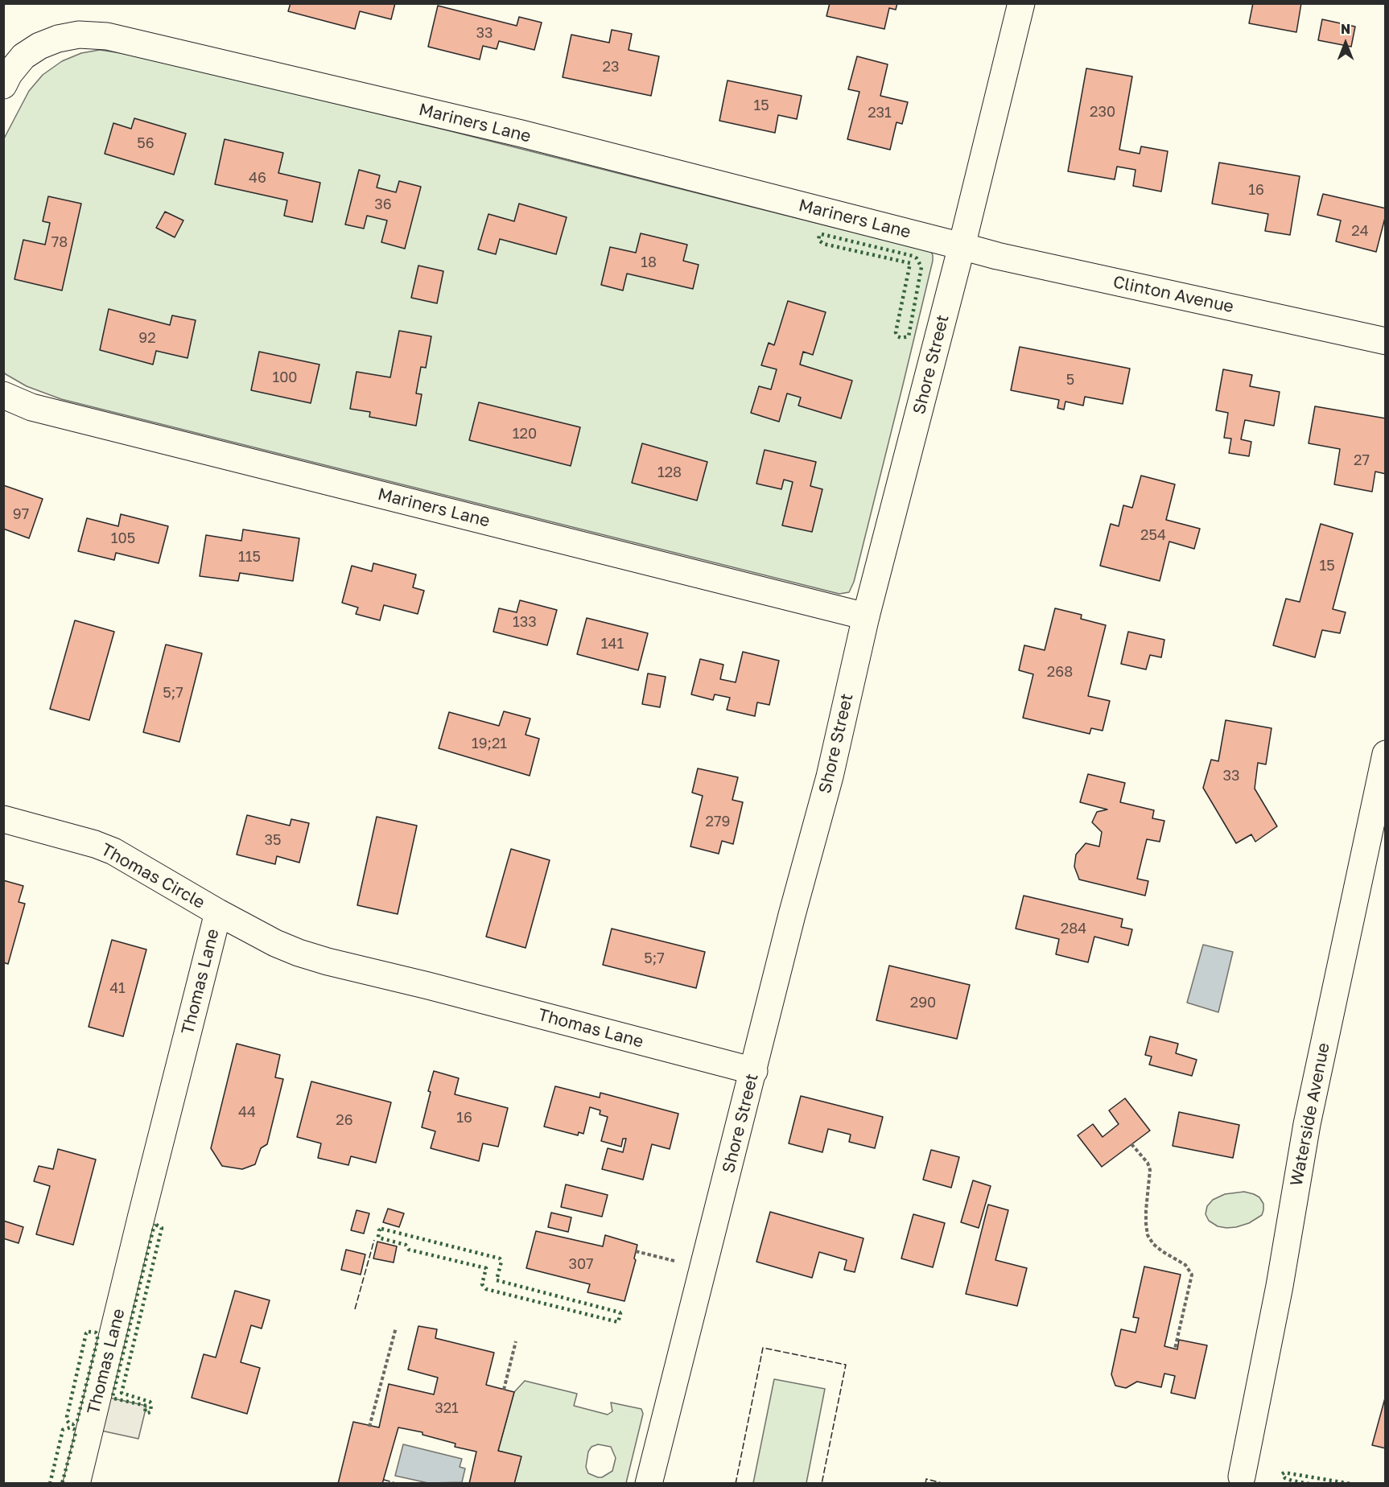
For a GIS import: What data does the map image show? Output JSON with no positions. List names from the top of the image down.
{
  "streets": {
    "street": [
      "Mariners Lane",
      "Clinton Avenue",
      "Shore Street",
      "Thomas Circle",
      "Thomas Lane",
      "Waterside Avenue"
    ]
  },
  "crossings": [
    ["Mariners Lane", "Clinton Avenue"],
    ["Mariners Lane", "Shore Street"],
    ["Clinton Avenue", "Shore Street"],
    ["Shore Street", "Thomas Lane"],
    ["Thomas Circle", "Thomas Lane"]
  ],
  "house_numbers": [
    "33",
    "23",
    "15",
    "230",
    "231",
    "56",
    "46",
    "16",
    "36",
    "24",
    "78",
    "18",
    "92",
    "100",
    "5",
    "120",
    "27",
    "128",
    "97",
    "254",
    "105",
    "115",
    "15",
    "133",
    "141",
    "268",
    "5;7",
    "19;21",
    "33",
    "279",
    "35",
    "284",
    "5;7",
    "41",
    "290",
    "44",
    "16",
    "26",
    "307",
    "321"
  ],
  "north": "top"
}
